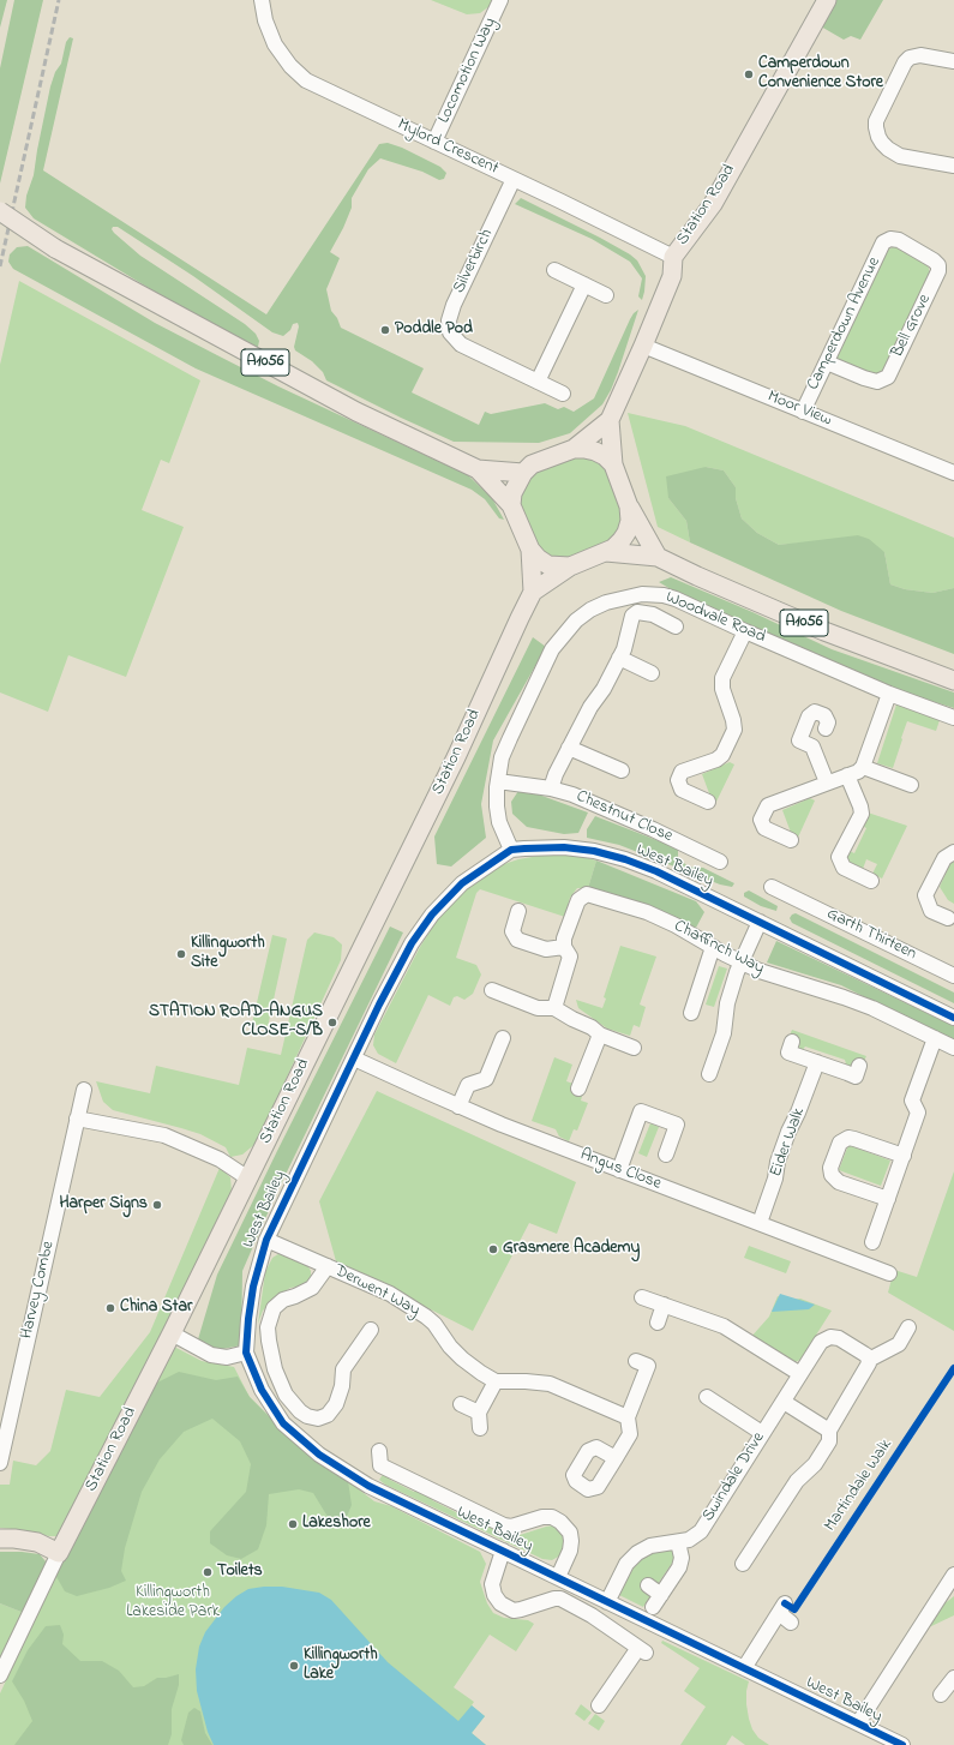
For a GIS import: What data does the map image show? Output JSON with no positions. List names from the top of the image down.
{
  "streets": {
    "main road": ["Station Road", "A1056"],
    "street": [
      "Locomotion Way",
      "Mylord Crescent",
      "Silverbirch",
      "Camperdown Avenue",
      "Bell Grove",
      "Moor View",
      "Woodvale Road",
      "Chestnut Close",
      "West Bailey",
      "Garth Thirteen",
      "Chaffinch Way",
      "Eider Walk",
      "Angus Close",
      "Harvey Combe",
      "Derwent Way",
      "Swindale Drive"
    ],
    "cycle path": ["Martindale Walk"]
  },
  "crossings": [
    ["Locomotion Way", "Mylord Crescent"],
    ["Mylord Crescent", "Station Road"],
    ["Mylord Crescent", "Silverbirch"],
    ["Station Road", "A1056"],
    ["Station Road", "Moor View"],
    ["Camperdown Avenue", "Bell Grove"],
    ["Camperdown Avenue", "Moor View"],
    ["Woodvale Road", "Chestnut Close"],
    ["Woodvale Road", "West Bailey"],
    ["West Bailey", "Angus Close"],
    ["West Bailey", "Derwent Way"],
    ["West Bailey", "Swindale Drive"],
    ["Eider Walk", "Angus Close"]
  ],
  "parks": ["Killingworth Lakeside Park"],
  "places": [
    "Camperdown Convenience Store",
    "Poddle Pod",
    "Killingworth Site",
    "STATION ROAD-ANGUS CLOSE-S/B",
    "Harper Signs",
    "Grasmere Academy",
    "China Star",
    "Lakeshore",
    "Toilets",
    "Killingworth Lake"
  ]
}
